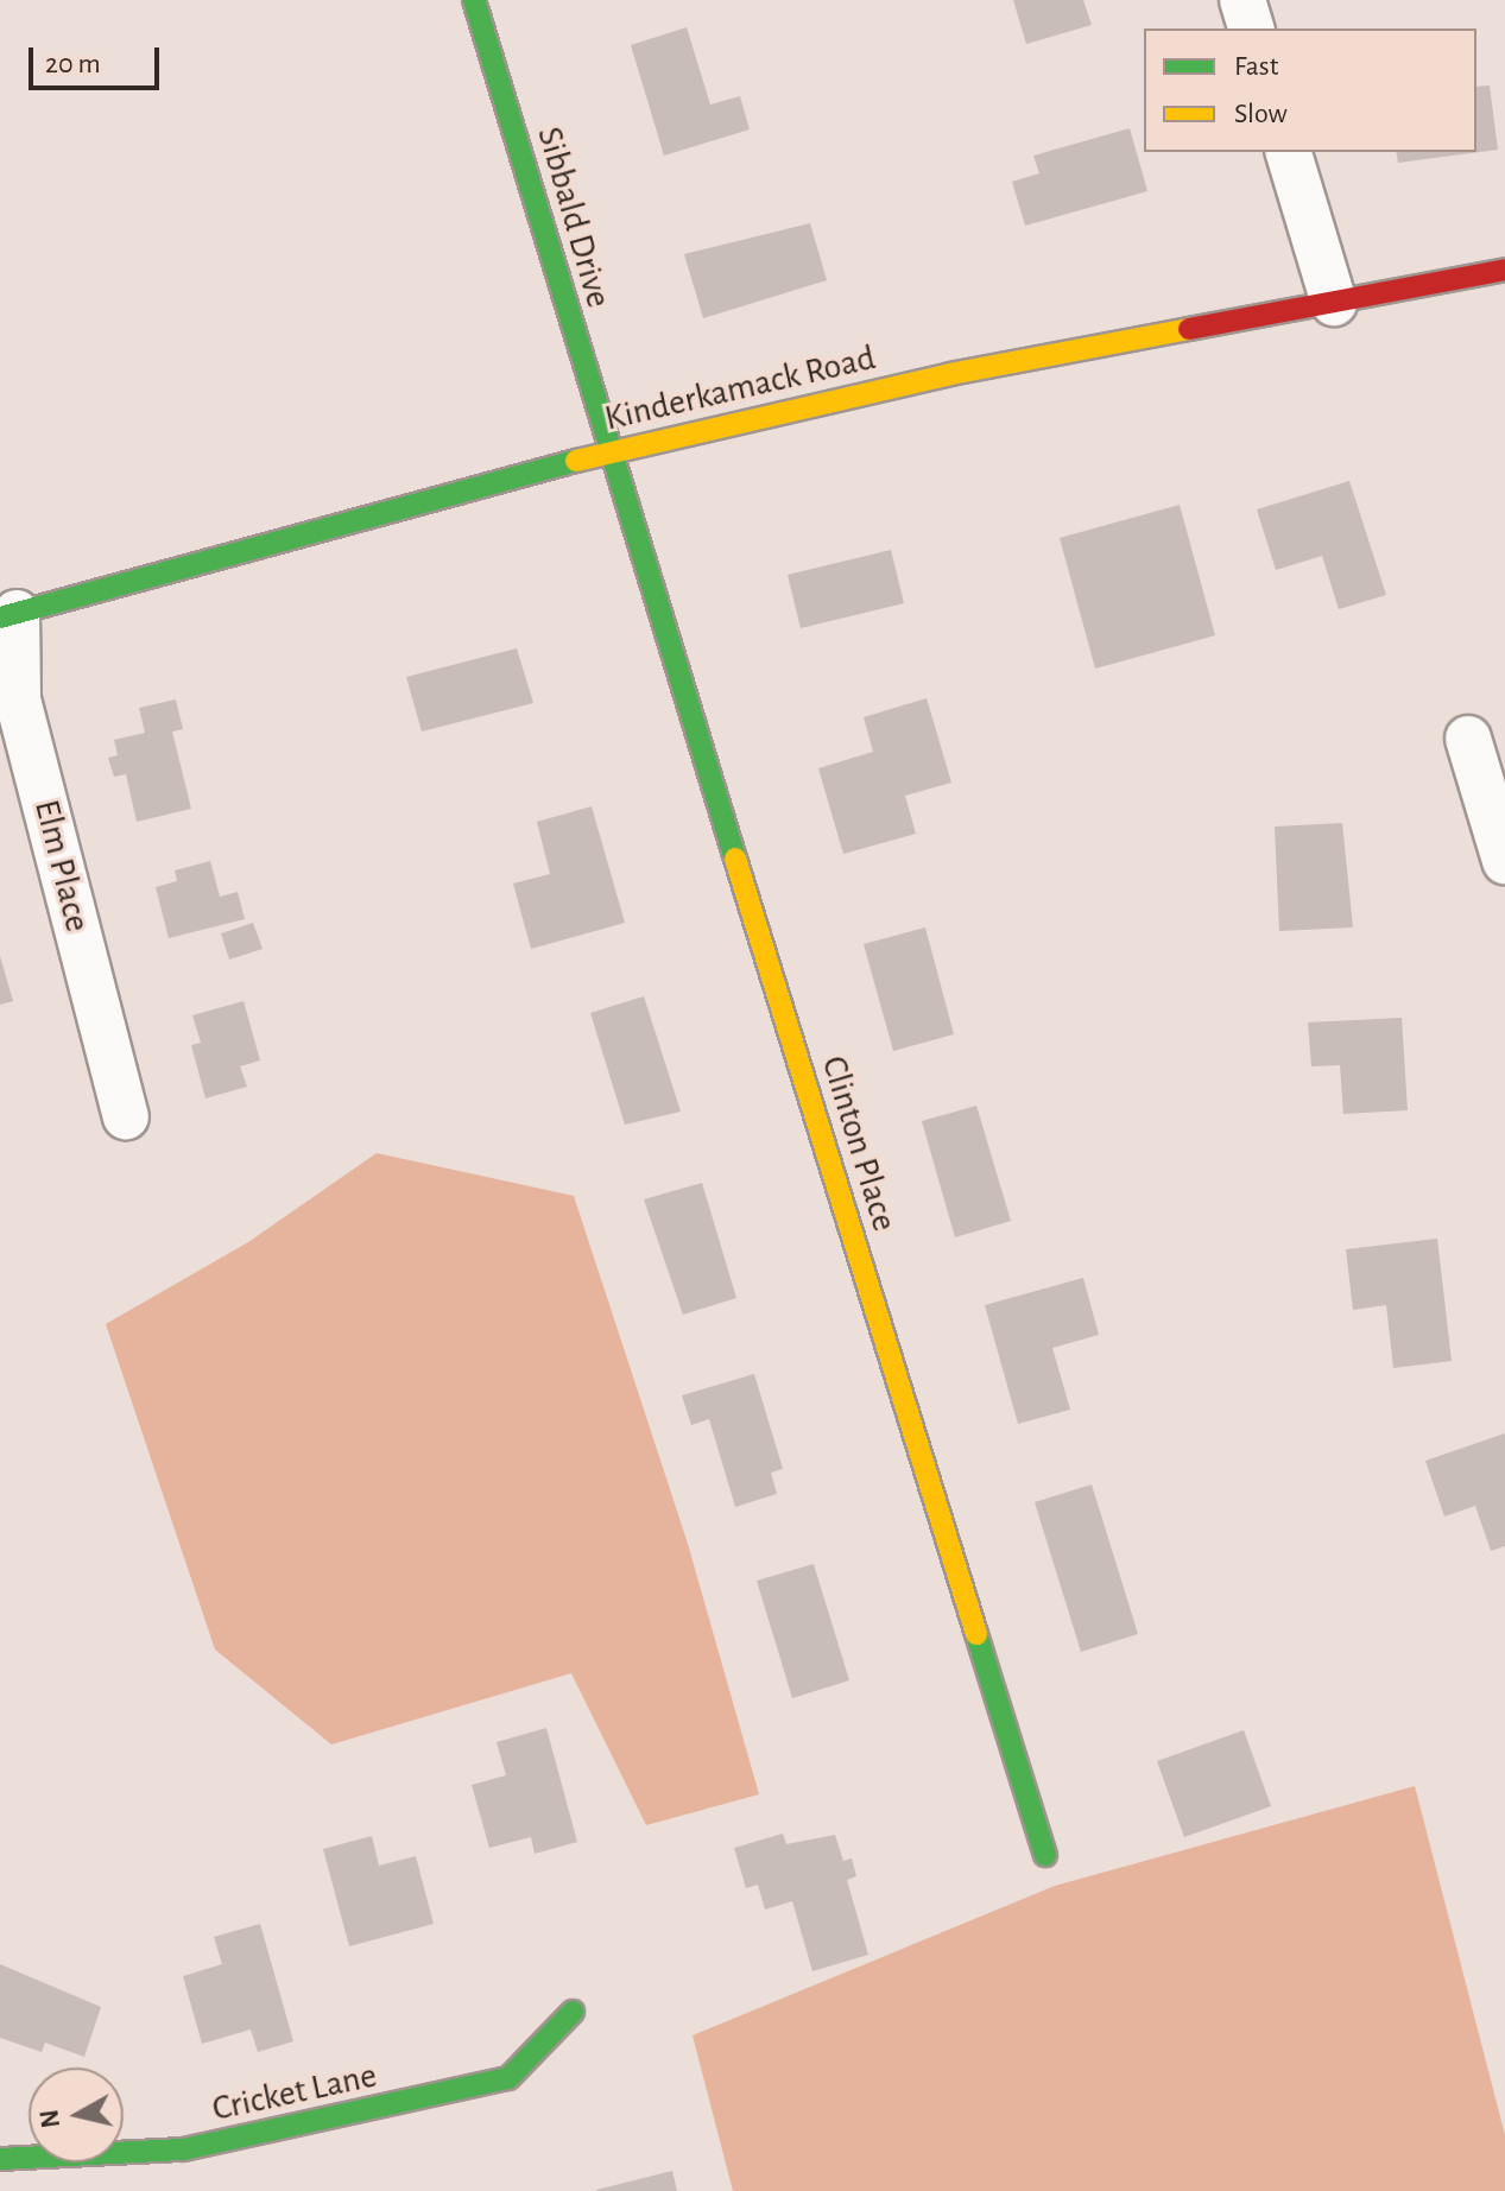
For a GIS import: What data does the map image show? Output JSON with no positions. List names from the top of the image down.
{
  "streets": {
    "street": [
      "Sibbald Drive",
      "Kinderkamack Road",
      "Elm Place",
      "Clinton Place",
      "Cricket Lane"
    ]
  },
  "crossings": [
    ["Sibbald Drive", "Kinderkamack Road"],
    ["Sibbald Drive", "Clinton Place"],
    ["Kinderkamack Road", "Elm Place"],
    ["Kinderkamack Road", "Clinton Place"]
  ],
  "legend": ["Fast", "Slow"],
  "scale_bar": "20 m",
  "north": "left"
}
